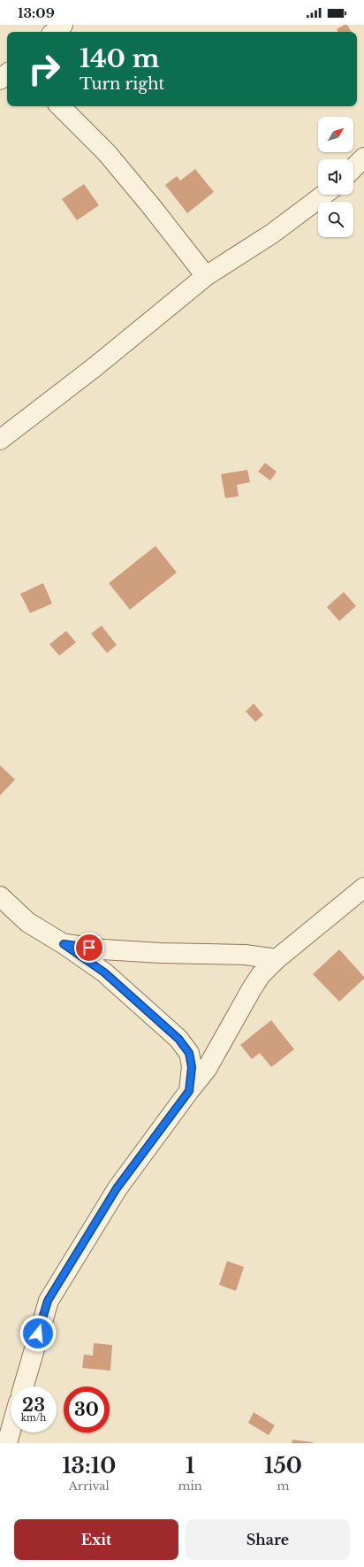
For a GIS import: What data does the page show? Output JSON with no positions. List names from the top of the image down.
{
  "north": "top right",
  "page": {
    "status": "13:09",
    "turn": ["140 m", "Turn right"],
    "speed": "23 km/h",
    "limit": "30",
    "eta": [
      "13:10",
      "Arrival",
      "1",
      "min",
      "150",
      "m"
    ],
    "buttons": ["Exit", "Share"]
  }
}
